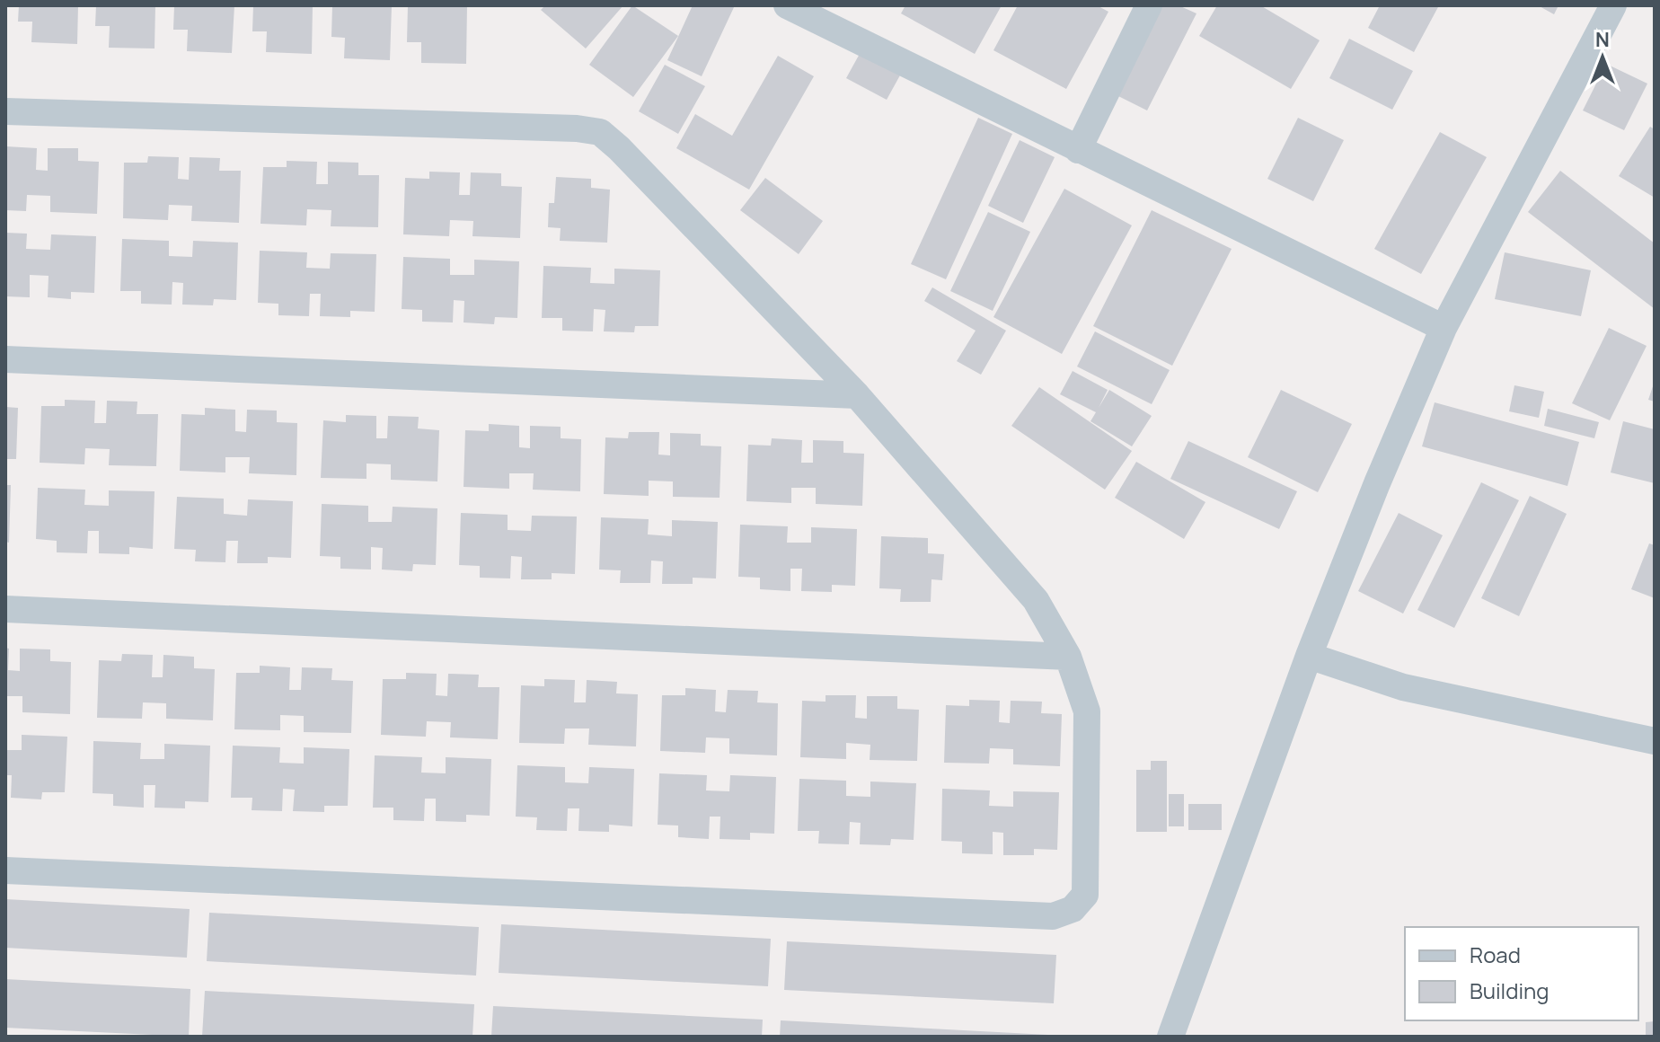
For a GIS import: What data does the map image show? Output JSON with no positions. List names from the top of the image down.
{
  "legend": ["Road", "Building"],
  "north": "top"
}
